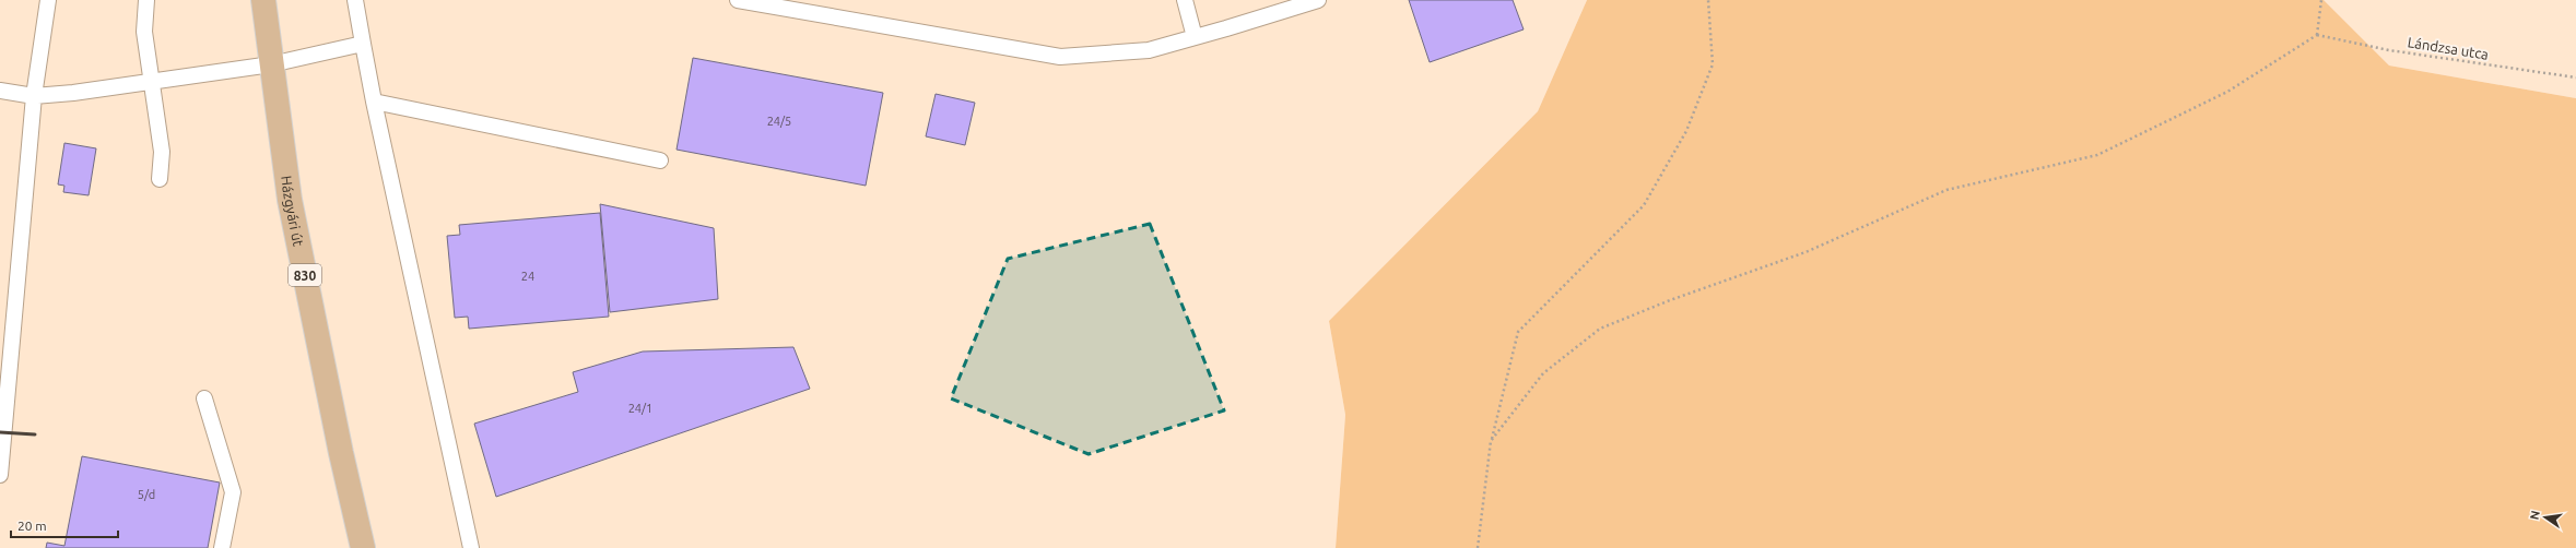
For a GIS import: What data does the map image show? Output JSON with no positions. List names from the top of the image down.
{
  "streets": {
    "main road": ["Házgyári út", "830"],
    "path": ["Lándzsa utca"]
  },
  "house_numbers": [
    "24/5",
    "24",
    "24/1",
    "5/d"
  ],
  "scale_bar": "20 m",
  "north": "left"
}
